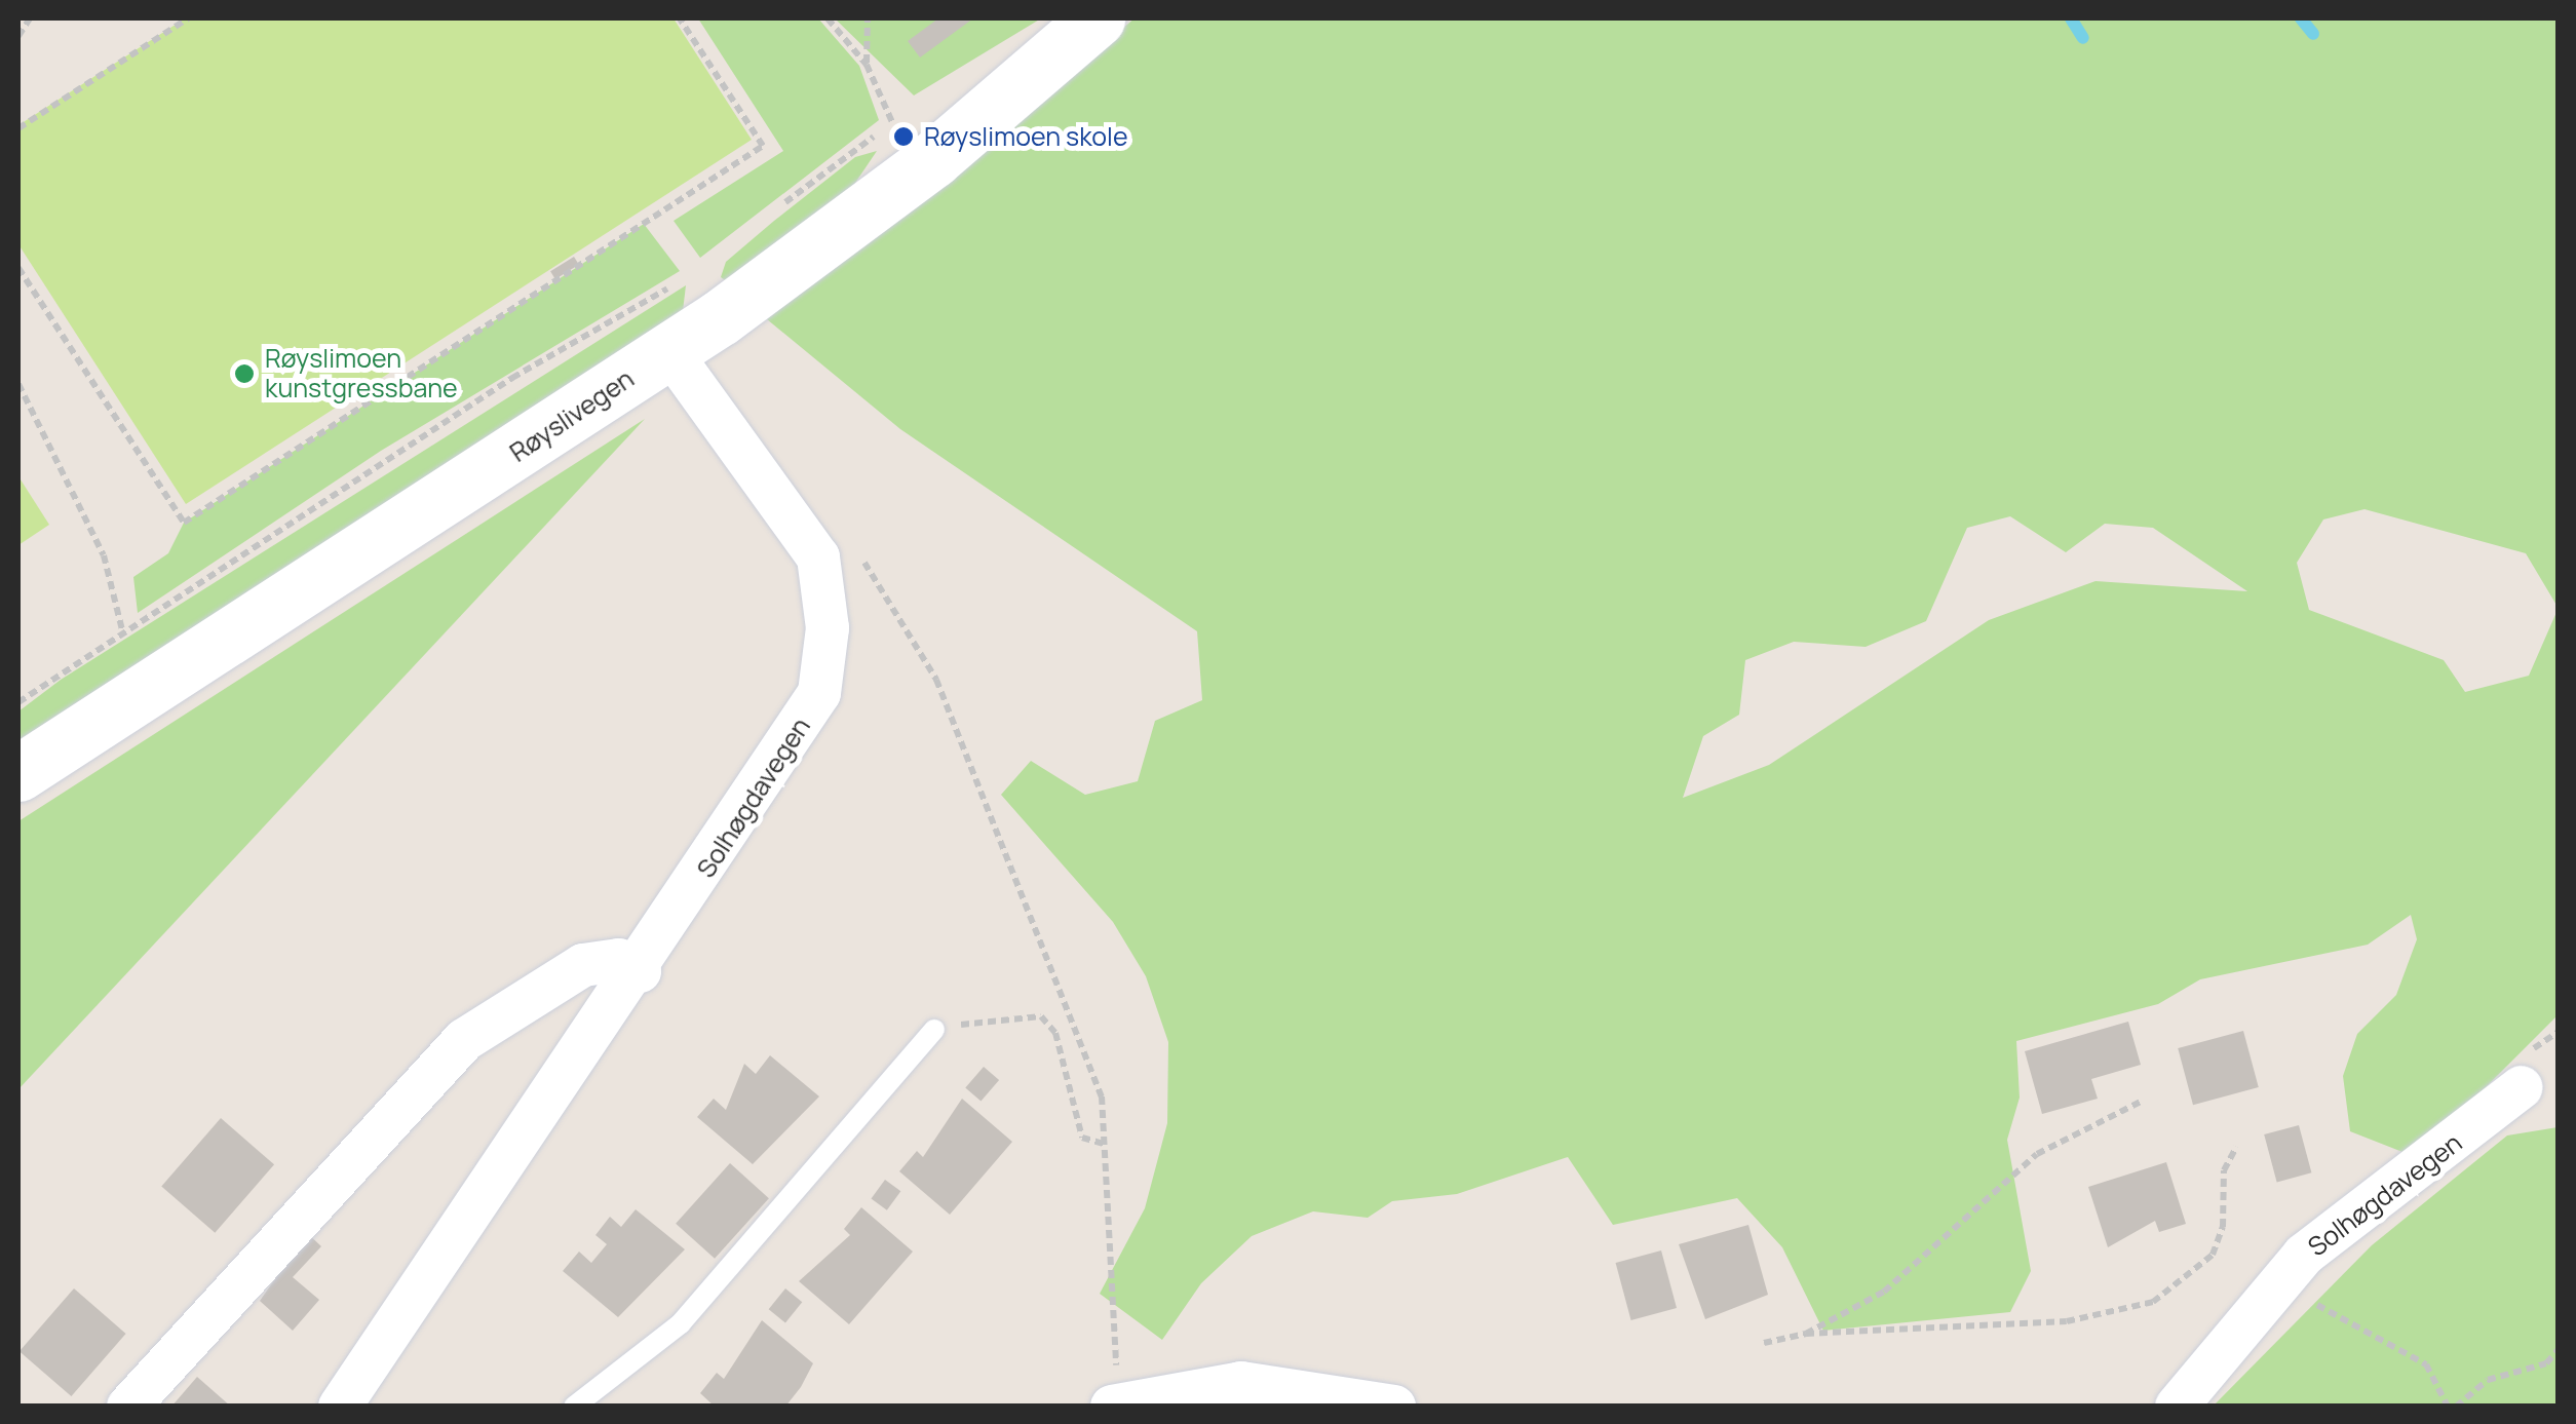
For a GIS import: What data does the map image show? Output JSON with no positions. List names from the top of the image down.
{
  "streets": {
    "street": ["Røyslivegen", "Solhøgdavegen"]
  },
  "crossings": [
    ["Røyslivegen", "Solhøgdavegen"]
  ],
  "places": ["Røyslimoen skole", "Røyslimoen kunstgressbane"]
}
